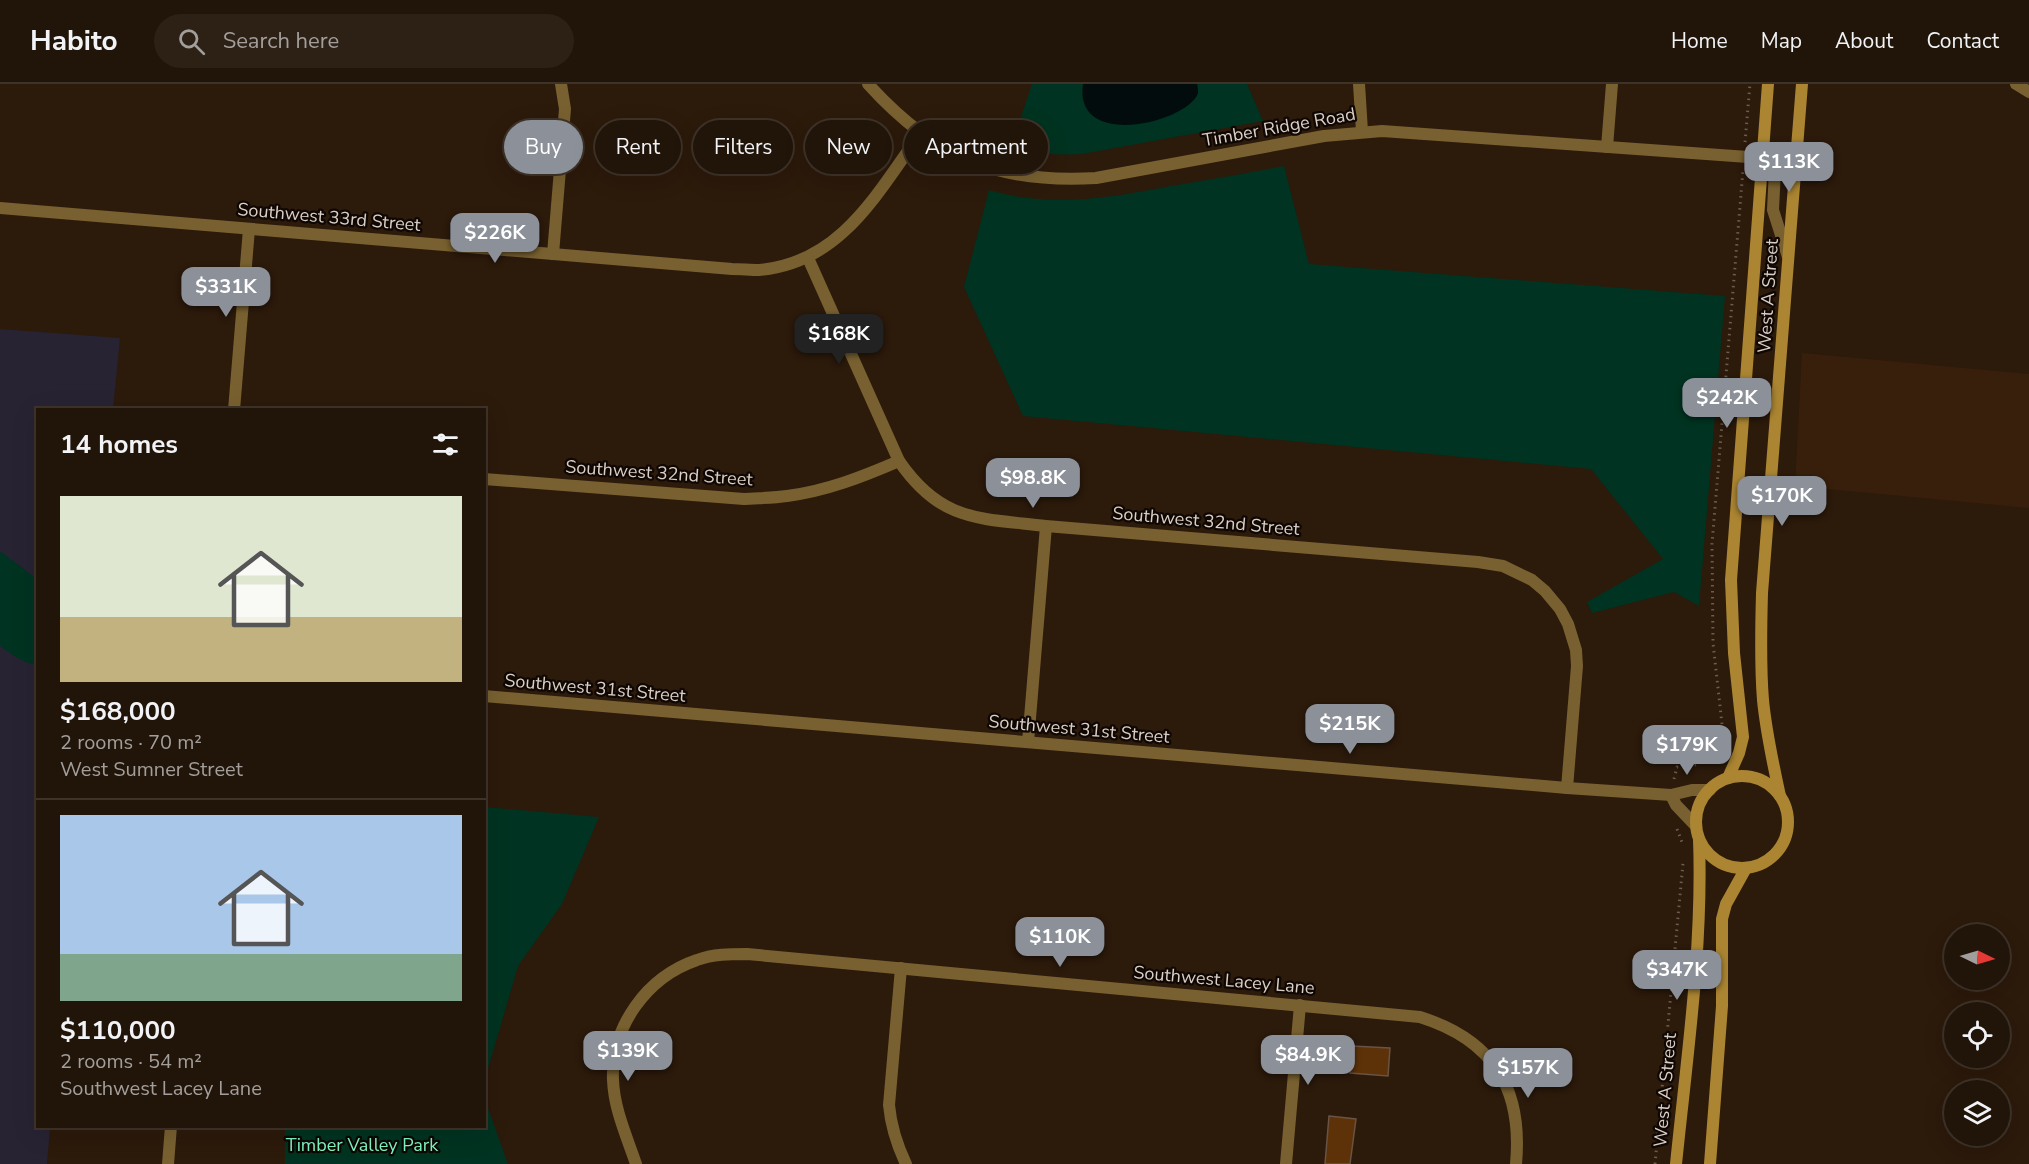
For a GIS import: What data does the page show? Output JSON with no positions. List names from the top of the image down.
{
  "streets": {
    "main road": ["West A Street"],
    "street": [
      "Timber Ridge Road",
      "Southwest 33rd Street",
      "Southwest 32nd Street",
      "Southwest 31st Street",
      "Southwest Lacey Lane"
    ]
  },
  "crossings": [
    ["Timber Ridge Road", "West A Street"],
    ["West A Street", "Southwest 31st Street"],
    ["Southwest 32nd Street", "Southwest 31st Street"]
  ],
  "parks": ["Timber Valley Park"],
  "north": "right",
  "page": {
    "header": "Habito",
    "search": "Search here",
    "nav": [
      "Home",
      "Map",
      "About",
      "Contact"
    ],
    "chip": [
      "Buy",
      "Rent",
      "Filters",
      "New",
      "Apartment"
    ],
    "price": [
      "$113K",
      "$226K",
      "$331K",
      "$168K",
      "$242K",
      "$98.8K",
      "$170K",
      "$215K",
      "$179K",
      "$110K",
      "$347K",
      "$139K",
      "$84.9K",
      "$157K"
    ],
    "heading": "14 homes",
    "list": [
      {
        "name": "$168,000",
        "note": "2 rooms · 70 m² · West Sumner Street"
      },
      {
        "name": "$110,000",
        "note": "2 rooms · 54 m² · Southwest Lacey Lane"
      }
    ]
  }
}
